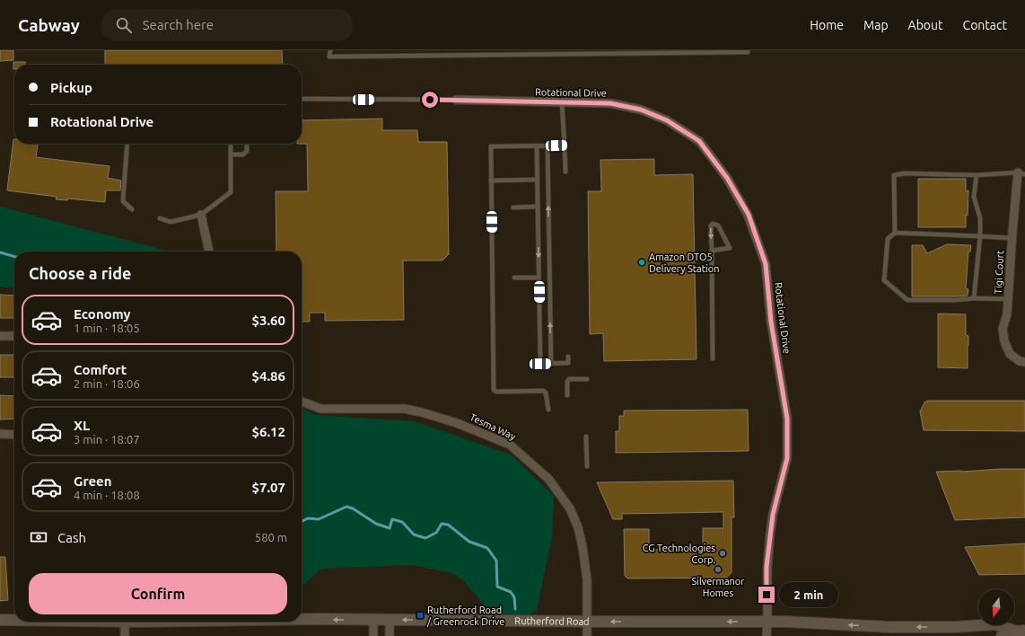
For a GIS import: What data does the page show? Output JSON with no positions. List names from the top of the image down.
{
  "streets": {
    "main road": ["Rutherford Road"],
    "street": ["Rotational Drive", "Tigi Court", "Tesma Way"]
  },
  "crossings": [
    ["Rotational Drive", "Rutherford Road"],
    ["Tesma Way", "Rutherford Road"]
  ],
  "one_way": ["Rutherford Road"],
  "places": {
    "other": ["Amazon DTO5 Delivery Station", "CG Technologies Corp.", "Silvermanor Homes"],
    "transit": ["Rutherford Road / Greenrock Drive"]
  },
  "north": "bottom",
  "page": {
    "header": "Cabway",
    "search": "Search here",
    "nav": [
      "Home",
      "Map",
      "About",
      "Contact"
    ],
    "banner": ["Pickup", "Rotational Drive"],
    "heading": "Choose a ride",
    "list": [
      {
        "name": "Economy",
        "note": "1 min · 18:05",
        "value": "$3.60"
      },
      {
        "name": "Comfort",
        "note": "2 min · 18:06",
        "value": "$4.86"
      },
      {
        "name": "XL",
        "note": "3 min · 18:07",
        "value": "$6.12"
      },
      {
        "name": "Green",
        "note": "4 min · 18:08",
        "value": "$7.07"
      }
    ],
    "pay": ["Cash", "580 m"],
    "buttons": "Confirm",
    "bubble": "2 min"
  }
}
